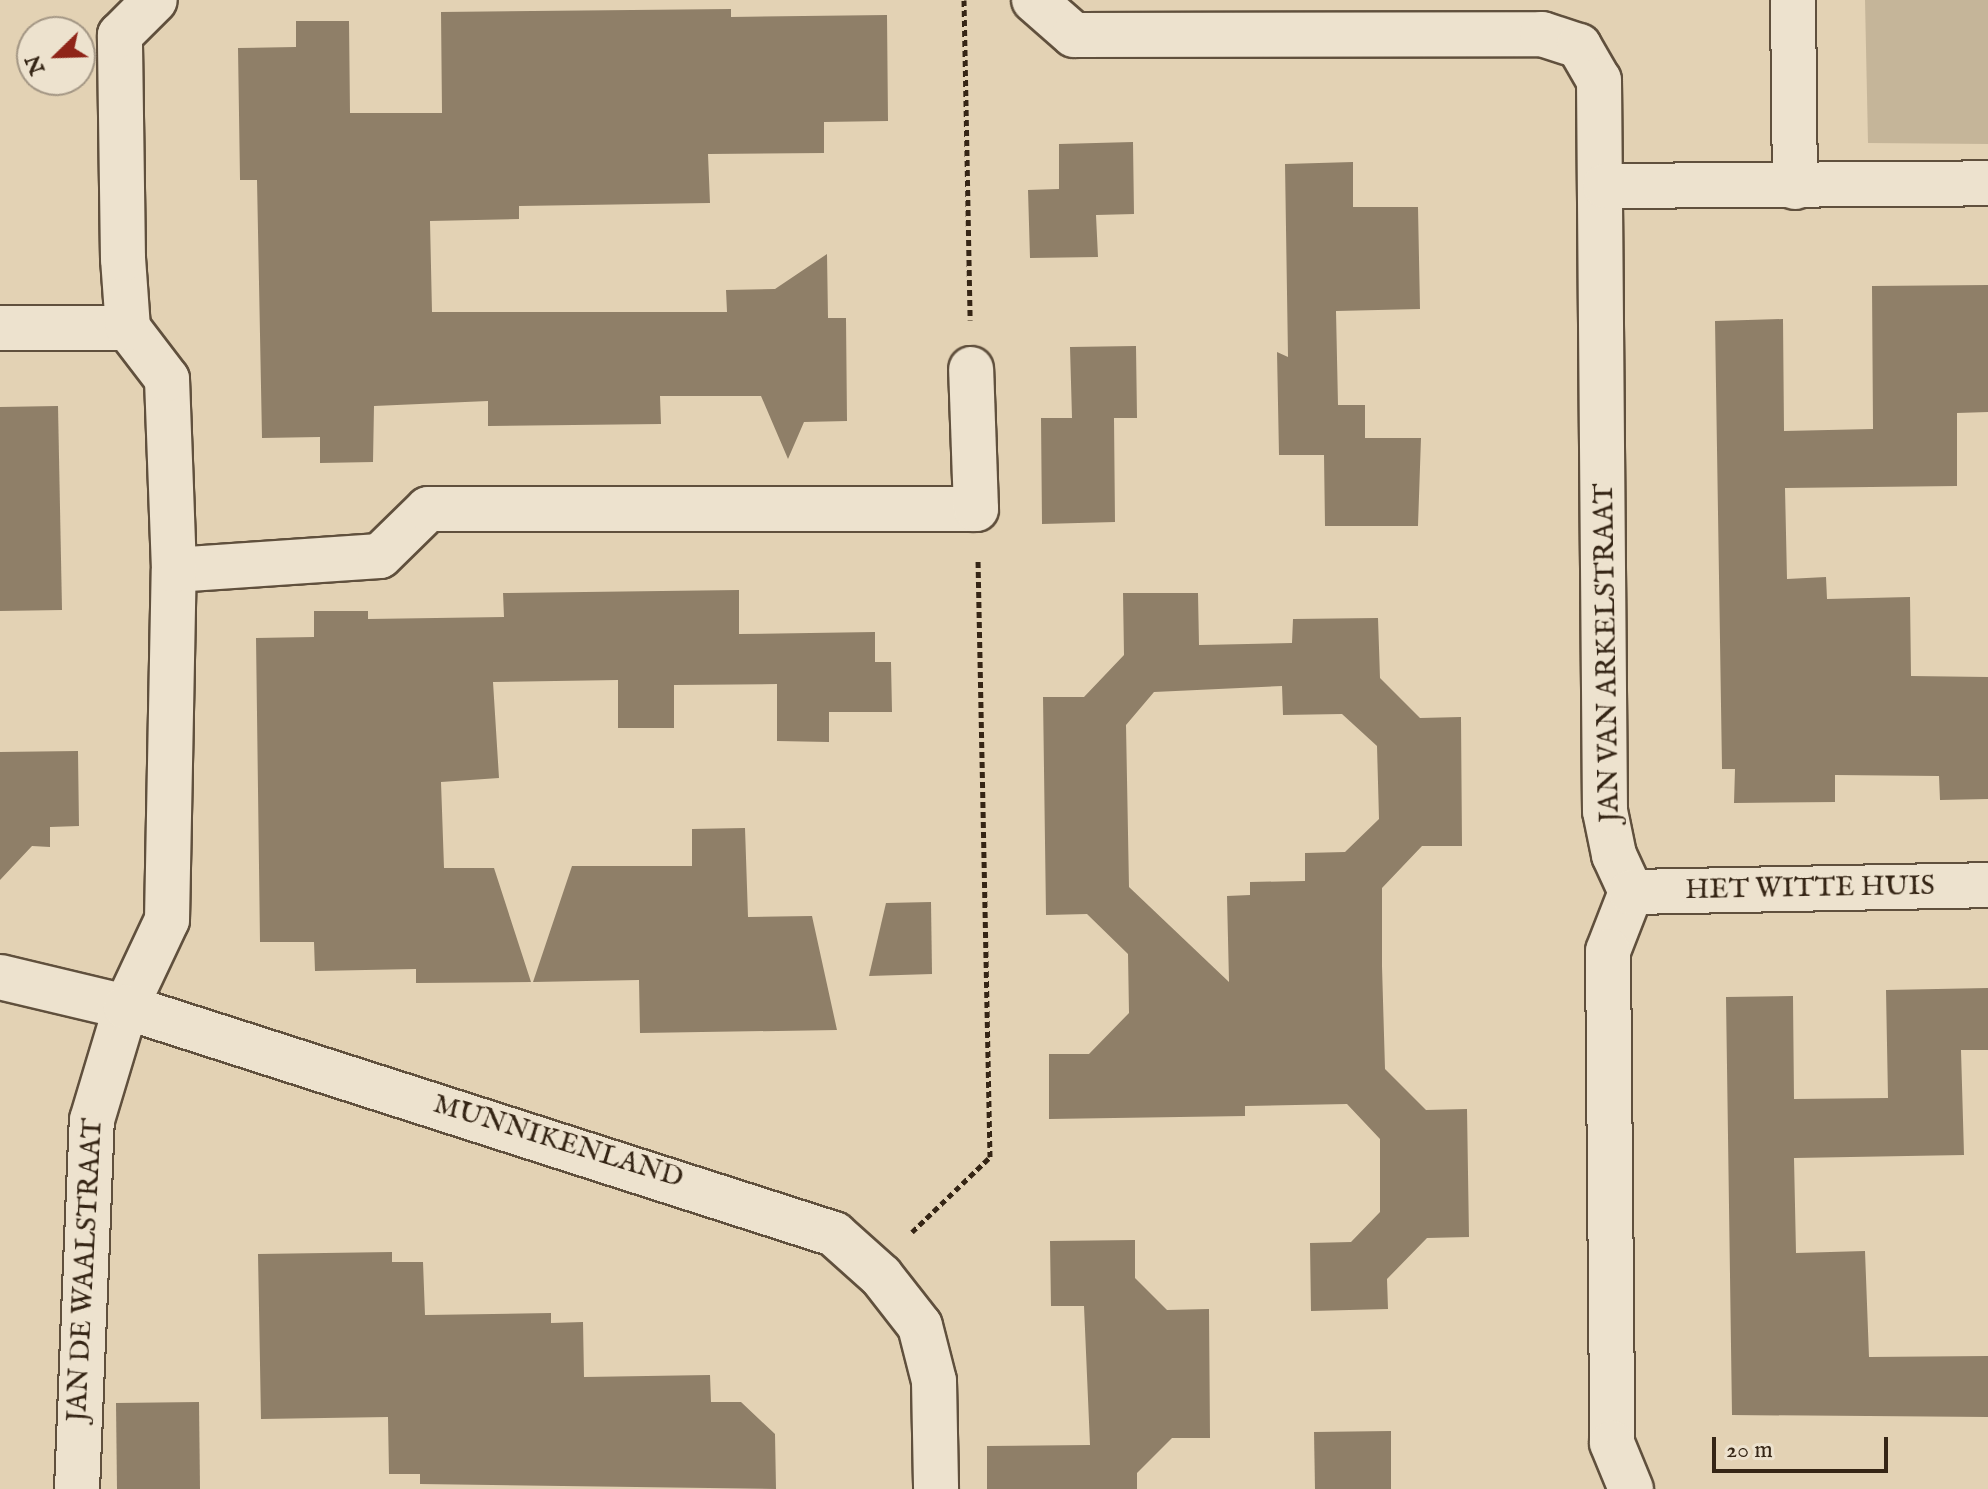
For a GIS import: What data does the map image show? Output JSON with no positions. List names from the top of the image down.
{
  "streets": {
    "street": [
      "JAN VAN ARKELSTRAAT",
      "HET WITTE HUIS",
      "MUNNIKENLAND",
      "JAN DE WAALSTRAAT"
    ]
  },
  "crossings": [
    ["JAN VAN ARKELSTRAAT", "HET WITTE HUIS"],
    ["MUNNIKENLAND", "JAN DE WAALSTRAAT"]
  ],
  "scale_bar": "20 m",
  "north": "bottom left"
}
